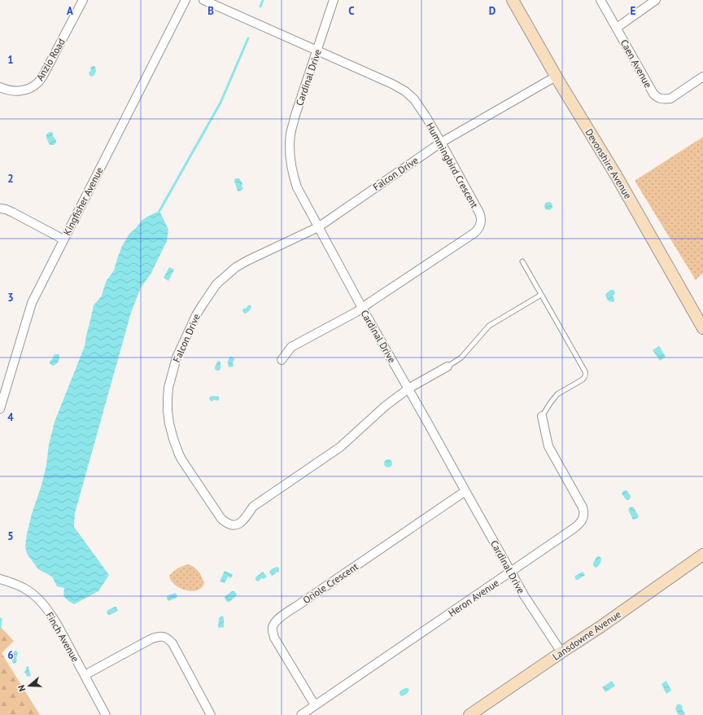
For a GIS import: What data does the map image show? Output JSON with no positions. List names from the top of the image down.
{
  "streets": {
    "main road": ["Devonshire Avenue", "Lansdowne Avenue"],
    "street": [
      "Anzio Road",
      "Caen Avenue",
      "Cardinal Drive",
      "Hummingbird Crescent",
      "Falcon Drive",
      "Kingfisher Avenue",
      "Oriole Crescent",
      "Heron Avenue",
      "Finch Avenue"
    ]
  },
  "crossings": [
    ["Cardinal Drive", "Hummingbird Crescent"],
    ["Cardinal Drive", "Falcon Drive"],
    ["Cardinal Drive", "Oriole Crescent"],
    ["Cardinal Drive", "Heron Avenue"],
    ["Cardinal Drive", "Lansdowne Avenue"],
    ["Devonshire Avenue", "Falcon Drive"],
    ["Hummingbird Crescent", "Falcon Drive"],
    ["Oriole Crescent", "Heron Avenue"]
  ],
  "north": "left",
  "grid": {
    "columns": [
      "A",
      "B",
      "C",
      "D",
      "E"
    ],
    "rows": [
      "1",
      "2",
      "3",
      "4",
      "5",
      "6"
    ]
  }
}
